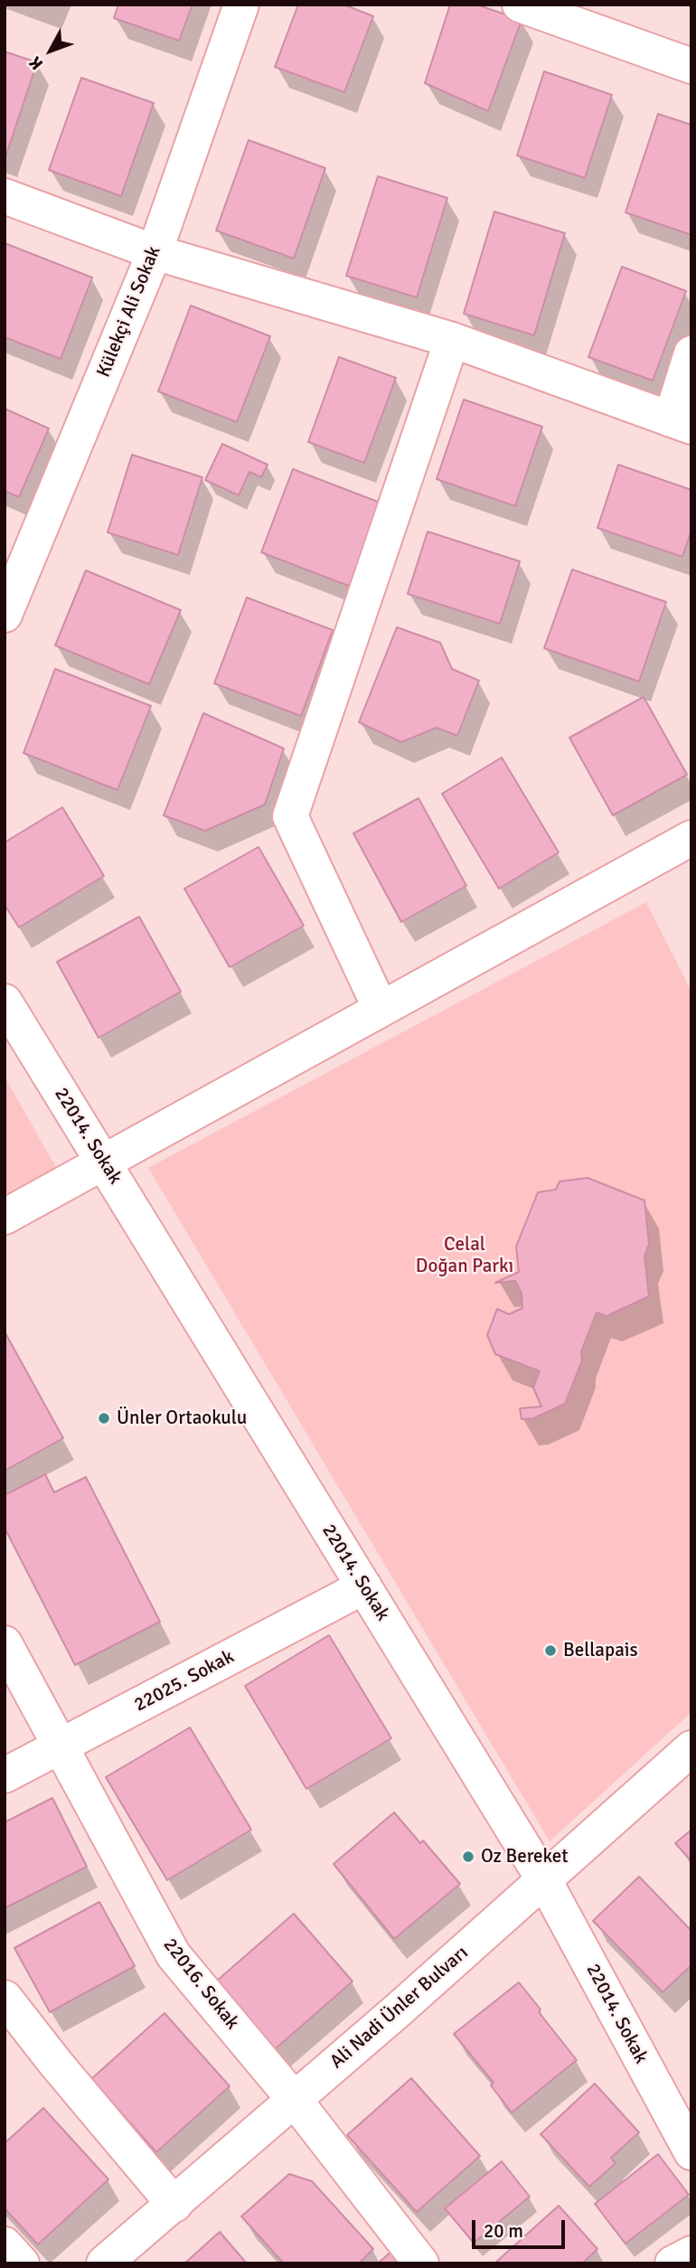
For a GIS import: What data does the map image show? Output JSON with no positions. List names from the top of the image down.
{
  "streets": {
    "street": [
      "Külekçi Ali Sokak",
      "22014. Sokak",
      "22025. Sokak",
      "22016. Sokak",
      "Ali Nadi Ünler Bulvarı"
    ]
  },
  "crossings": [
    ["22014. Sokak", "22025. Sokak"],
    ["22014. Sokak", "Ali Nadi Ünler Bulvarı"],
    ["22025. Sokak", "22016. Sokak"],
    ["22016. Sokak", "Ali Nadi Ünler Bulvarı"]
  ],
  "parks": ["Celal Doğan Parkı"],
  "places": ["Ünler Ortaokulu", "Bellapais", "Oz Bereket"],
  "scale_bar": "20 m",
  "north": "bottom left"
}
